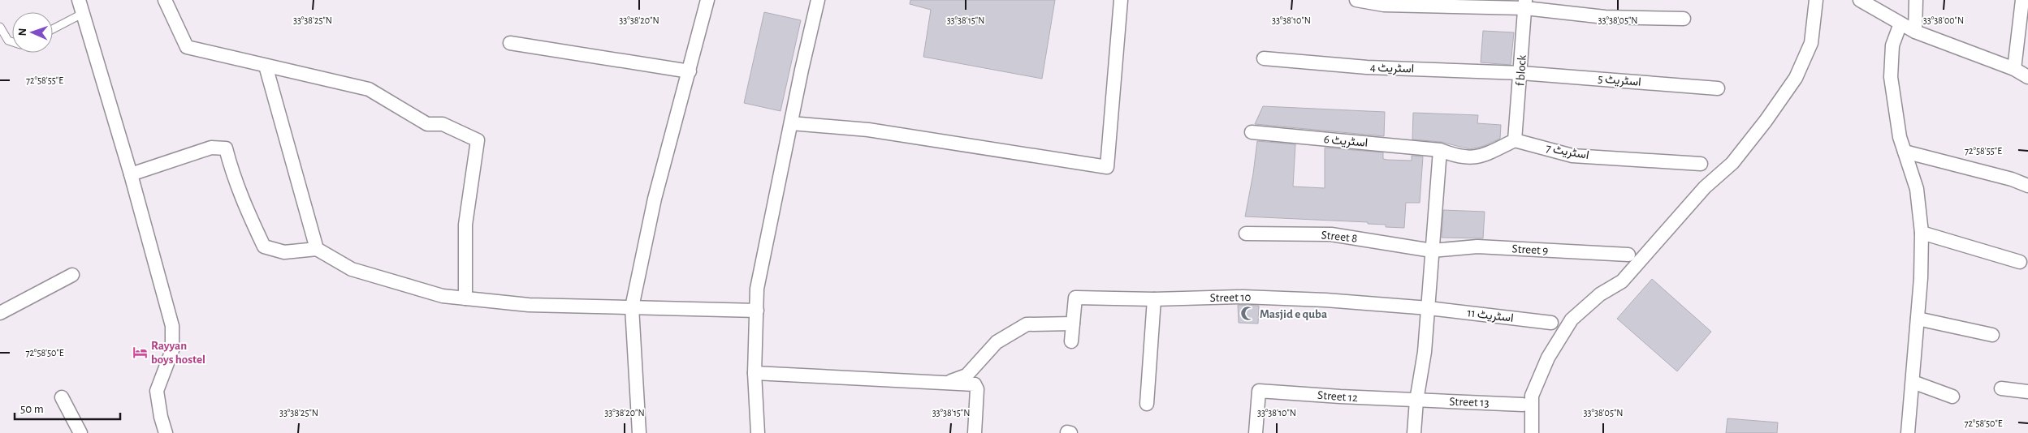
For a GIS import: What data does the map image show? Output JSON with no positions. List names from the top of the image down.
{
  "streets": {
    "street": [
      "اسٹریٹ 4",
      "f block",
      "اسٹریٹ 5",
      "اسٹریٹ 6",
      "اسٹریٹ 7",
      "Street 8",
      "Street 9",
      "Street 10",
      "اسٹریٹ 11",
      "Street 12",
      "Street 13"
    ]
  },
  "crossings": [
    ["اسٹریٹ 4", "f block"],
    ["اسٹریٹ 4", "اسٹریٹ 5"],
    ["f block", "اسٹریٹ 5"],
    ["f block", "اسٹریٹ 7"],
    ["Street 8", "Street 9"],
    ["Street 10", "اسٹریٹ 11"],
    ["Street 12", "Street 13"]
  ],
  "places": {
    "mosque": ["Masjid e quba"],
    "hotel": ["Rayyan boys hostel"]
  },
  "scale_bar": "50 m",
  "north": "left",
  "coordinates": [
    "33°38'25\"N",
    "33°38'20\"N",
    "33°38'15\"N",
    "33°38'10\"N",
    "33°38'05\"N",
    "33°38'00\"N",
    "72°58'55\"E",
    "72°58'50\"E"
  ]
}
